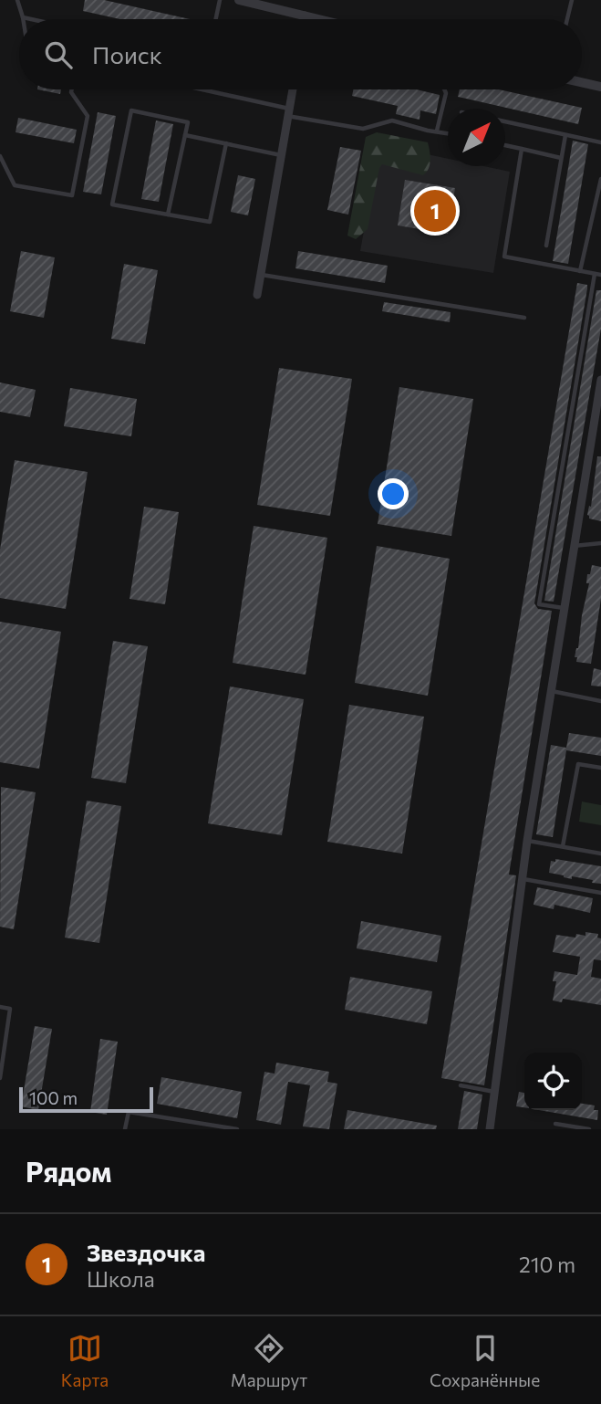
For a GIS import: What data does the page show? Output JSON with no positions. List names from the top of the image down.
{
  "scale_bar": "100 m",
  "north": "top right",
  "page": {
    "search": "Поиск",
    "pins": "1",
    "scale": "100 m",
    "heading": "Рядом",
    "list": [
      {
        "mark": "1",
        "name": "Звездочка",
        "note": "Школа",
        "value": "210 m"
      }
    ],
    "nav": ["Карта", "Маршрут", "Сохранённые"]
  }
}
